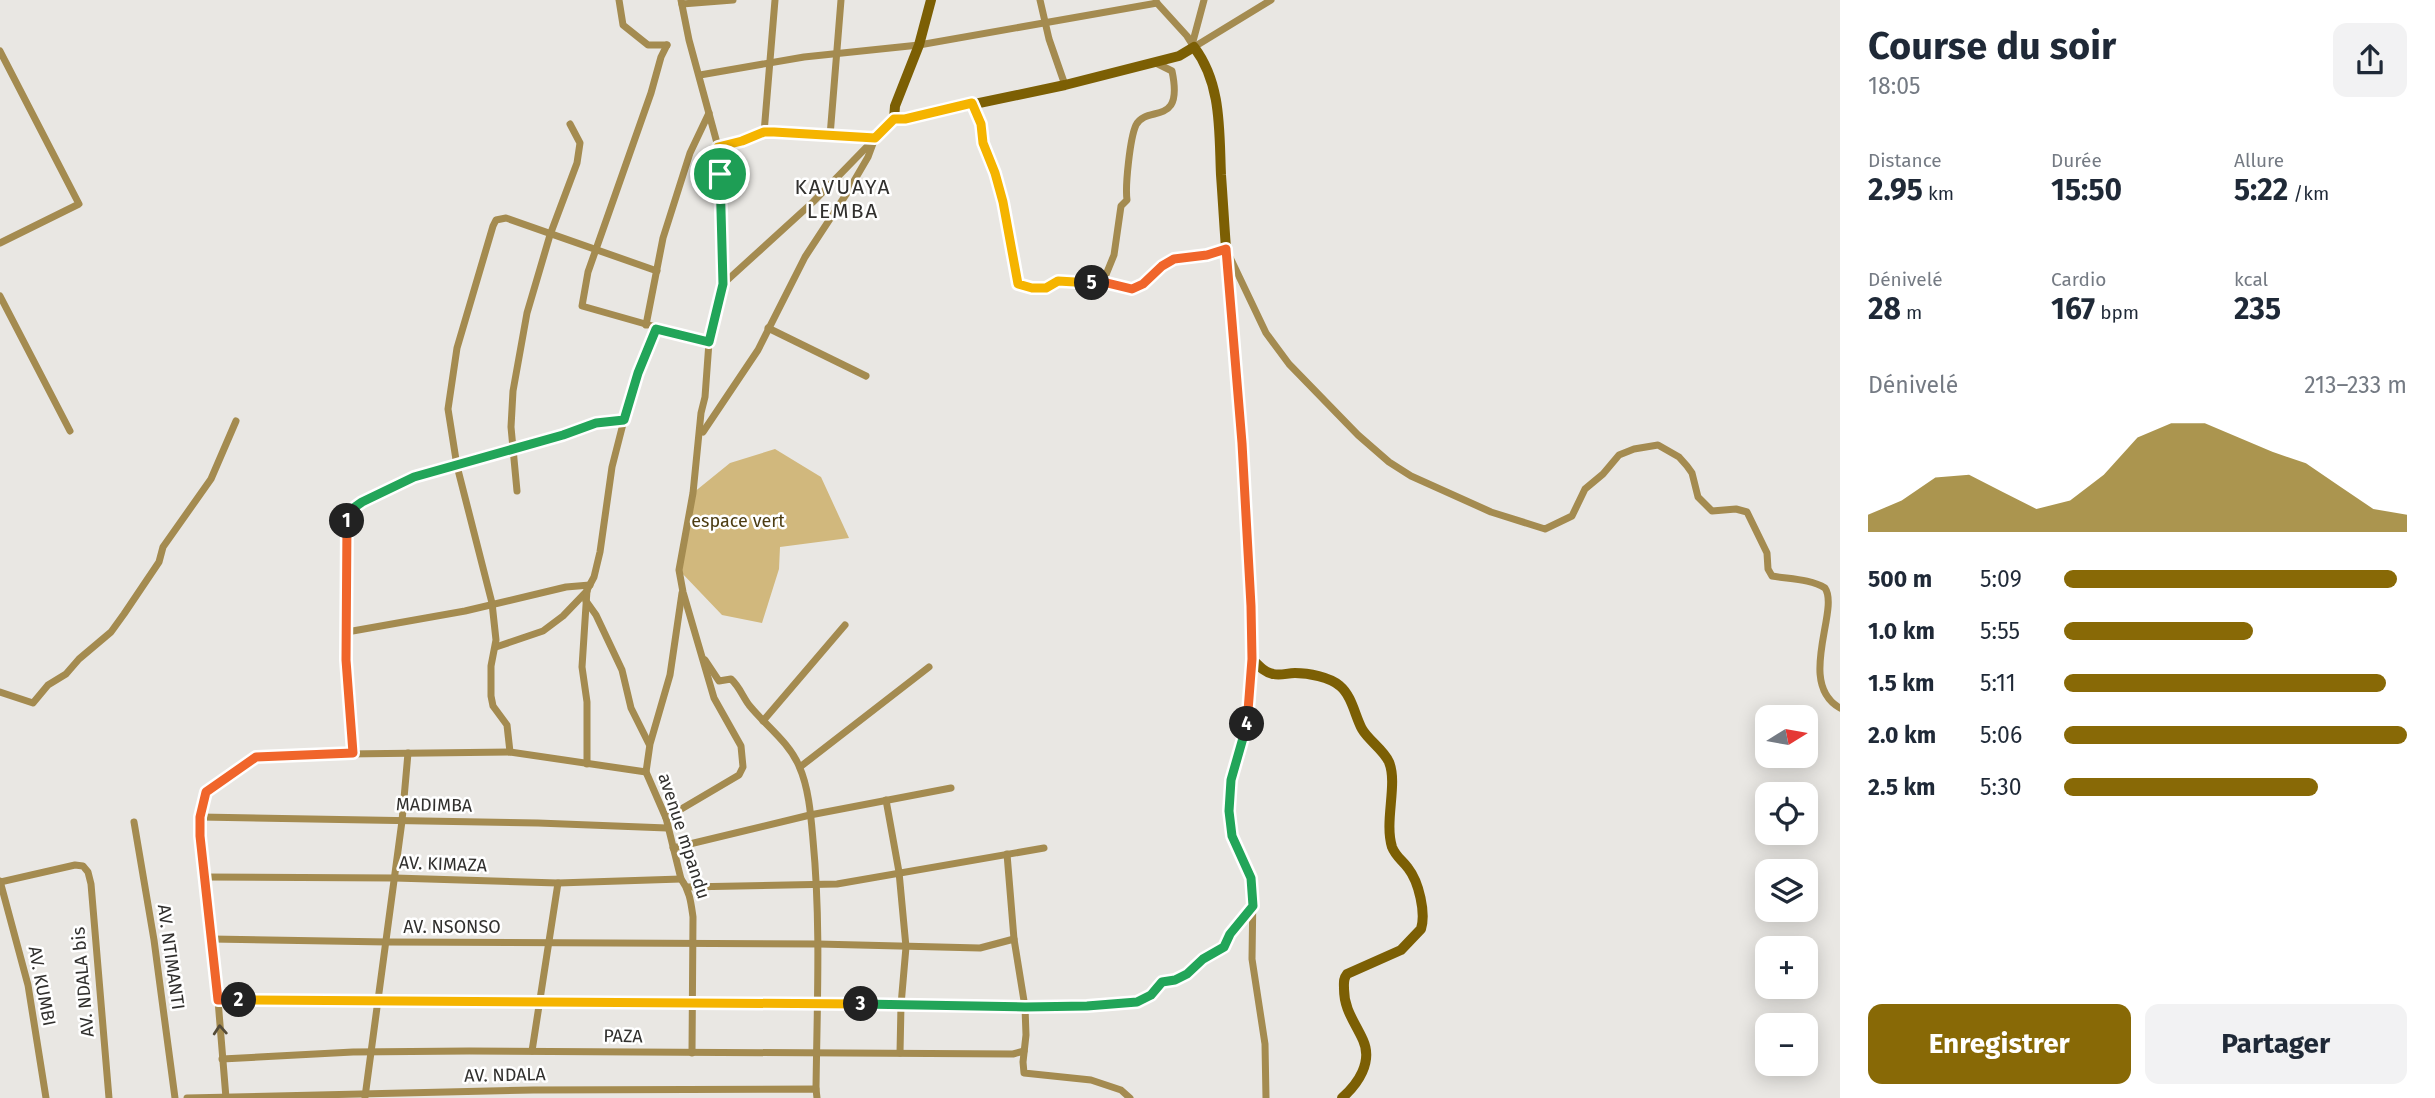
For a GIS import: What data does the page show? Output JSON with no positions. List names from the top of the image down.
{
  "streets": {
    "street": [
      "MADIMBA",
      "avenue mpandu",
      "AV. KIMAZA",
      "AV. NSONSO",
      "AV. NTIMANTI",
      "AV. NDALA bis",
      "AV. KUMBI",
      "PAZA",
      "AV. NDALA"
    ]
  },
  "crossings": [
    ["MADIMBA", "avenue mpandu"],
    ["avenue mpandu", "AV. KIMAZA"],
    ["avenue mpandu", "AV. NSONSO"],
    ["avenue mpandu", "PAZA"],
    ["AV. NDALA bis", "AV. KUMBI"]
  ],
  "districts": ["KAVUAYA LEMBA"],
  "parks": ["espace vert"],
  "north": "right",
  "page": {
    "heading": ["Course du soir", "18:05"],
    "stats": [
      ["Distance", "2.95 km"],
      ["Durée", "15:50"],
      ["Allure", "5:22 /km"],
      ["Dénivelé", "28 m"],
      ["Cardio", "167 bpm"],
      ["kcal", "235"]
    ],
    "pins": [
      "5",
      "1",
      "4",
      "2",
      "3"
    ],
    "chart": ["Dénivelé", "213–233 m"],
    "list": [
      {
        "name": "500 m",
        "note": "5:09"
      },
      {
        "name": "1.0 km",
        "note": "5:55"
      },
      {
        "name": "1.5 km",
        "note": "5:11"
      },
      {
        "name": "2.0 km",
        "note": "5:06"
      },
      {
        "name": "2.5 km",
        "note": "5:30"
      }
    ],
    "map_buttons": ["+", "−"],
    "buttons": ["Enregistrer", "Partager"]
  }
}
